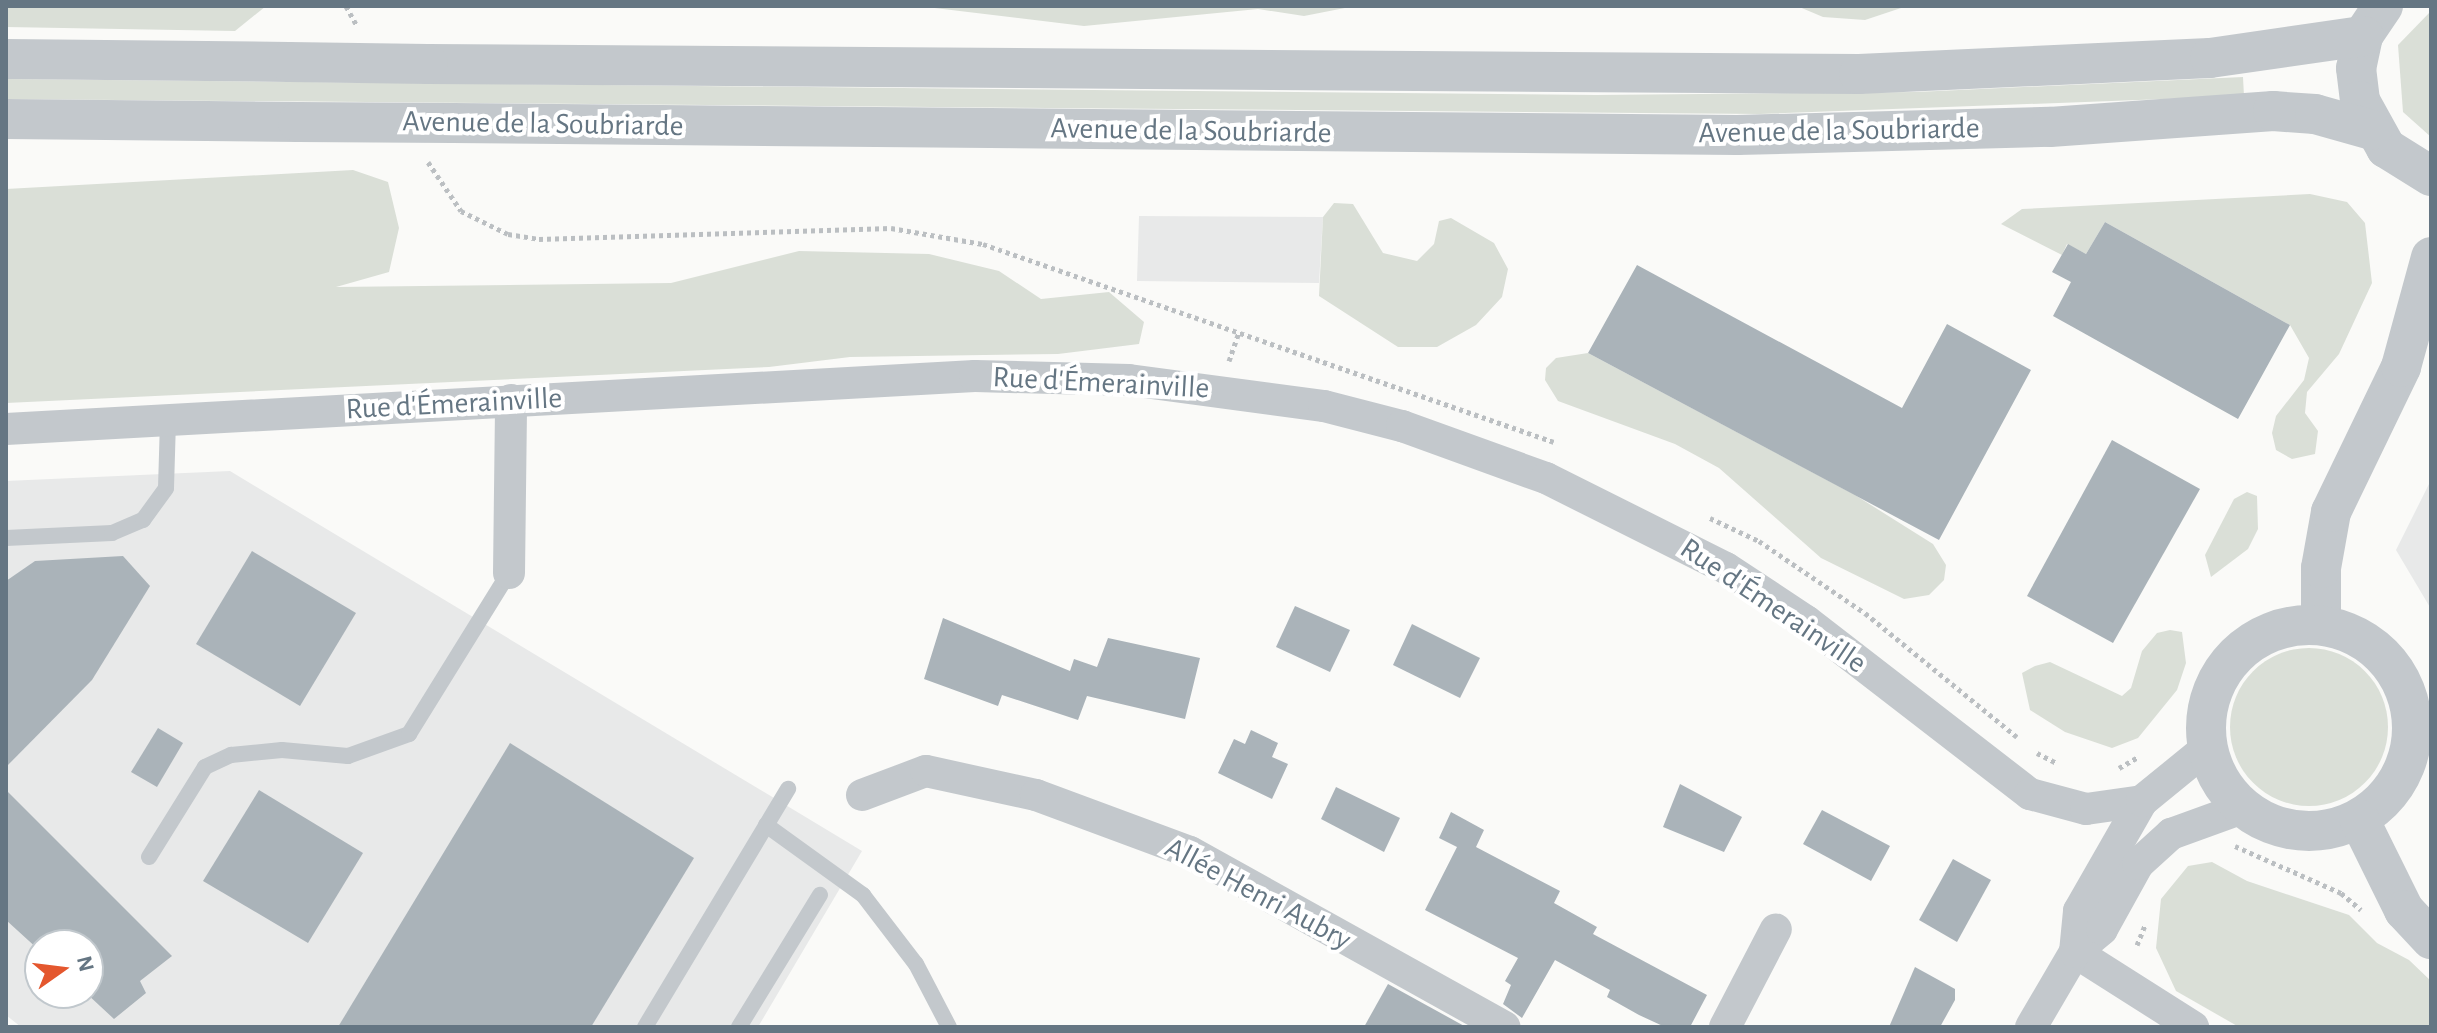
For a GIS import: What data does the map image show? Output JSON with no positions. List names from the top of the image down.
{
  "streets": {
    "street": ["Avenue de la Soubriarde", "Rue d'Émerainville", "Allée Henri Aubry"]
  },
  "north": "right"
}
